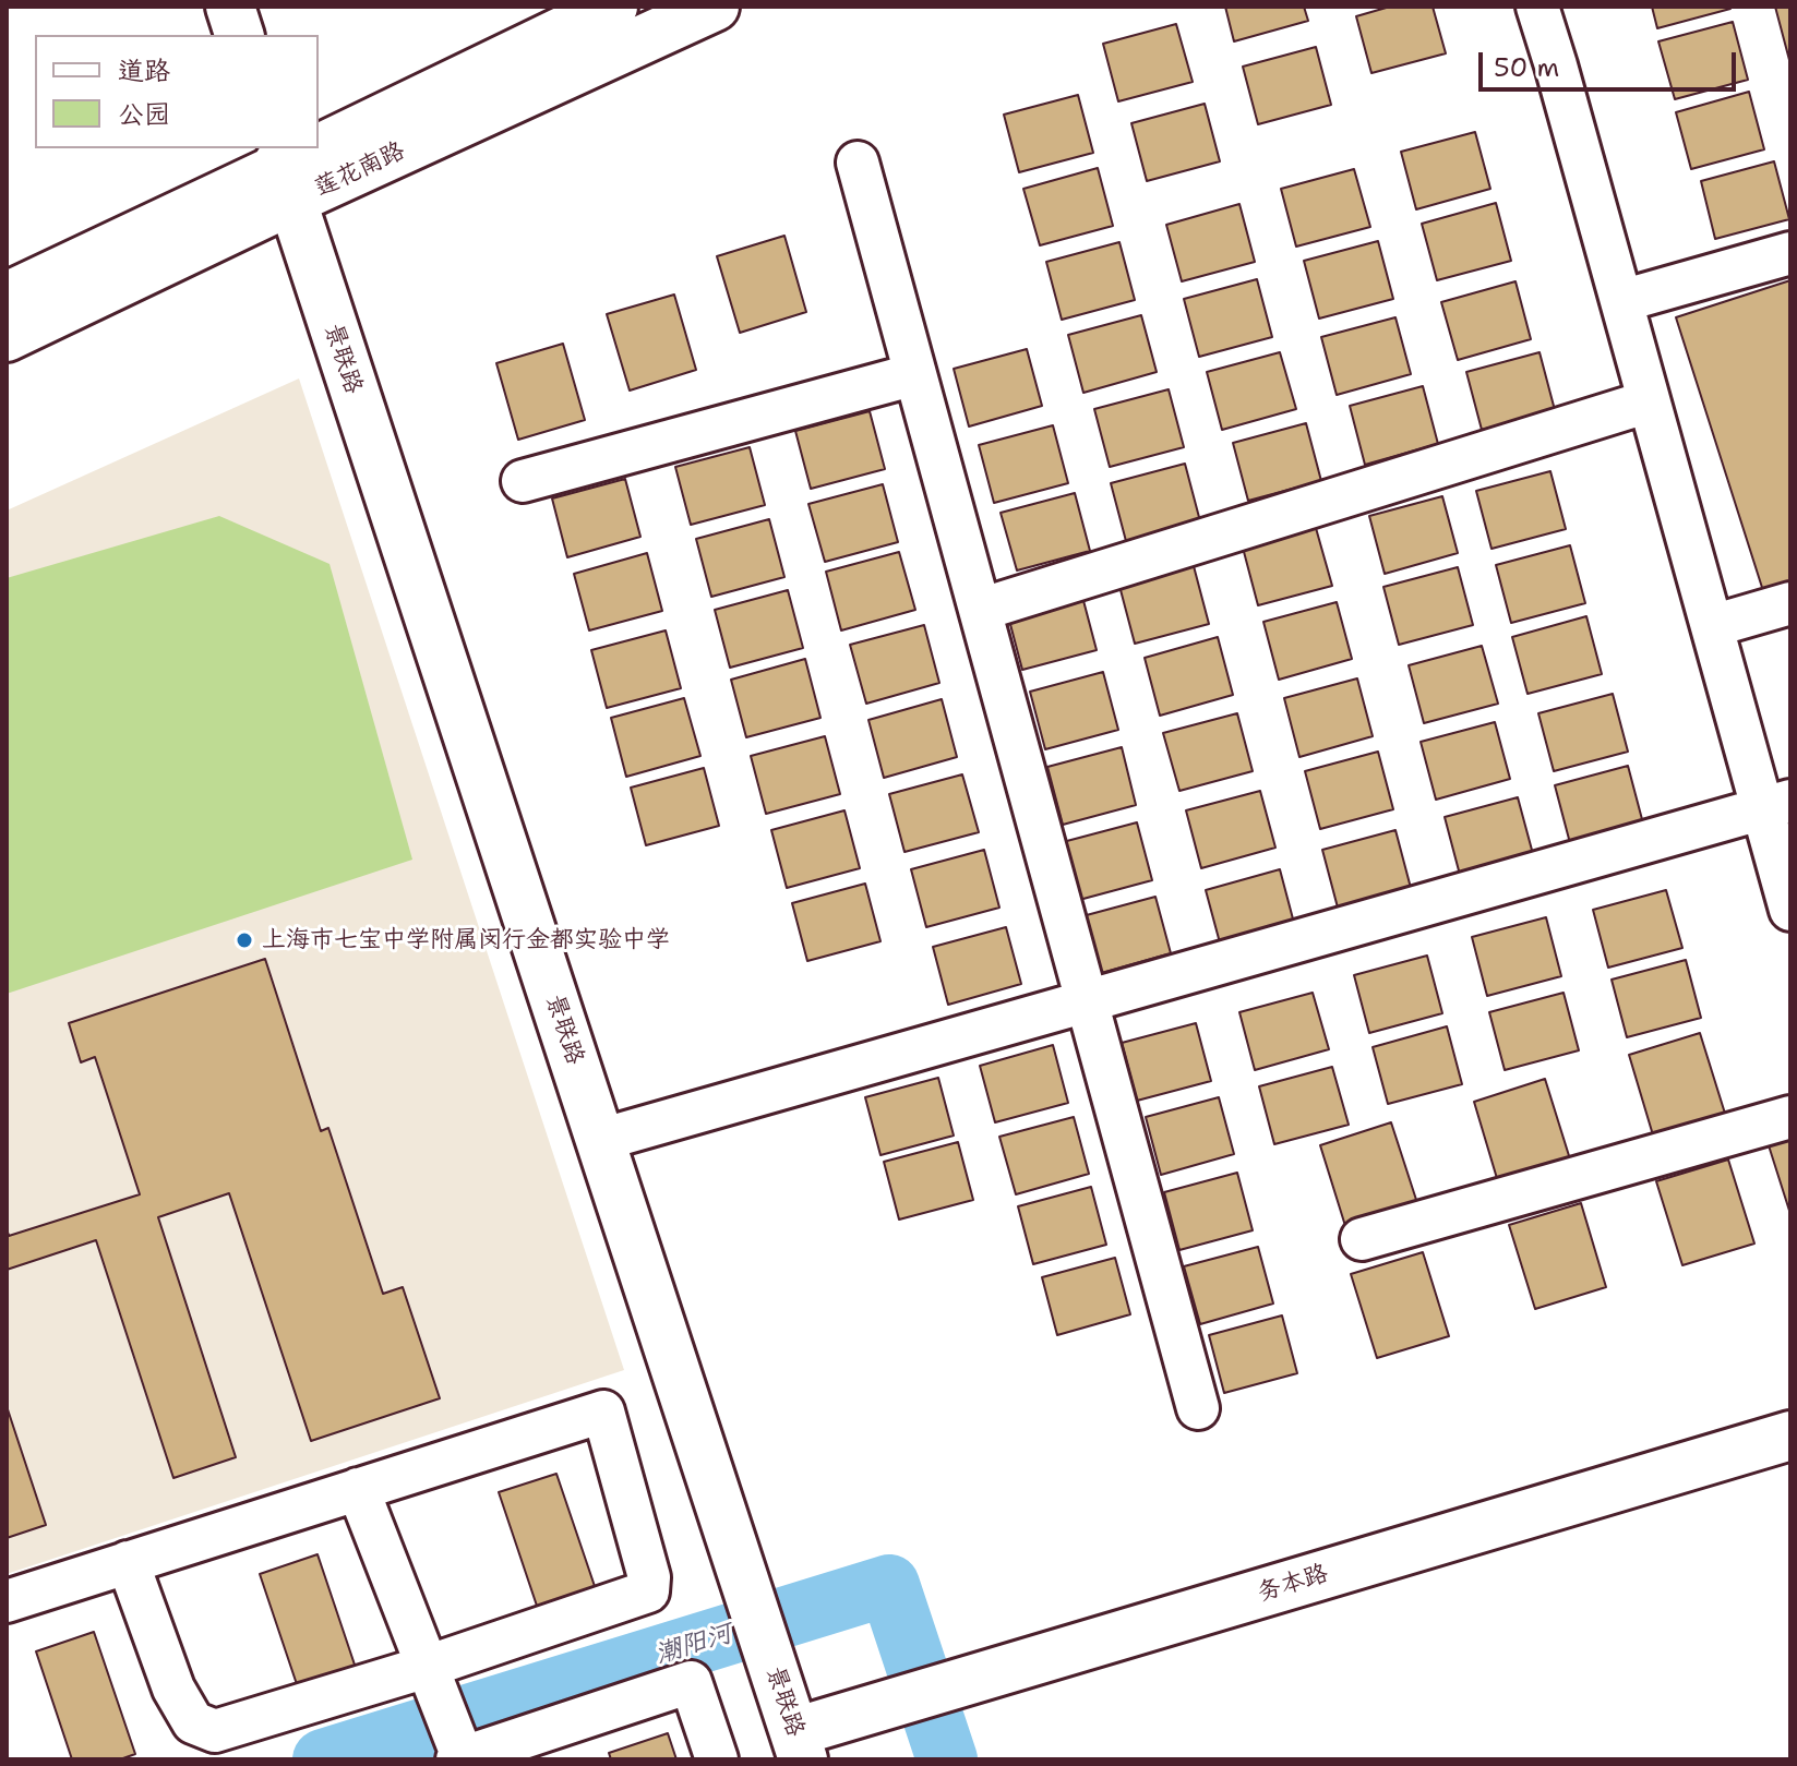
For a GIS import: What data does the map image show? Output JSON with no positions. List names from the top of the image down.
{
  "streets": {
    "street": ["莲花南路", "景联路", "务本路"]
  },
  "crossings": [
    ["莲花南路", "景联路"],
    ["景联路", "务本路"]
  ],
  "water": ["潮阳河"],
  "places": ["上海市七宝中学附属闵行金都实验中学"],
  "legend": ["道路", "公园"],
  "scale_bar": "50 m"
}
